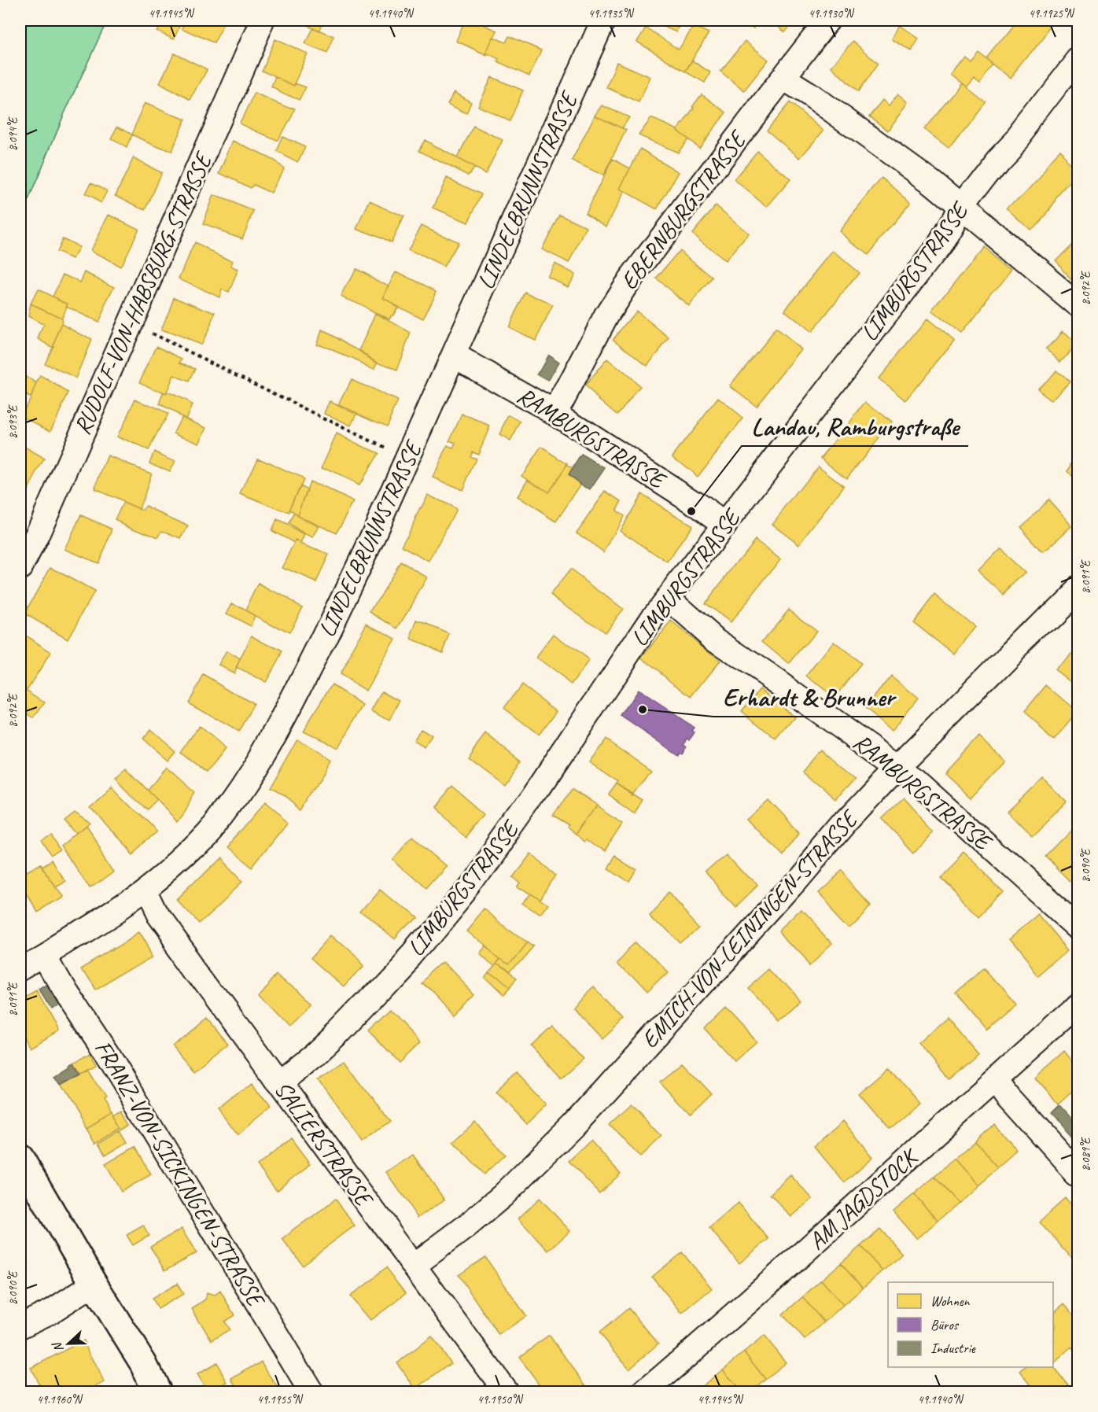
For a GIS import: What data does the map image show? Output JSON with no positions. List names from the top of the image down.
{
  "streets": {
    "street": [
      "LINDELBRUNNSTRASSE",
      "EBERNBURGSTRASSE",
      "LIMBURGSTRASSE",
      "RUDOLF-VON-HABSBURG-STRASSE",
      "RAMBURGSTRASSE",
      "EMICH-VON-LEININGEN-STRASSE",
      "SALIERSTRASSE",
      "FRANZ-VON-SICKINGEN-STRASSE",
      "AM JAGDSTOCK"
    ]
  },
  "crossings": [
    ["LINDELBRUNNSTRASSE", "RAMBURGSTRASSE"],
    ["LINDELBRUNNSTRASSE", "SALIERSTRASSE"],
    ["LINDELBRUNNSTRASSE", "FRANZ-VON-SICKINGEN-STRASSE"],
    ["EBERNBURGSTRASSE", "RAMBURGSTRASSE"],
    ["LIMBURGSTRASSE", "RAMBURGSTRASSE"],
    ["LIMBURGSTRASSE", "SALIERSTRASSE"],
    ["RAMBURGSTRASSE", "EMICH-VON-LEININGEN-STRASSE"],
    ["EMICH-VON-LEININGEN-STRASSE", "SALIERSTRASSE"]
  ],
  "places": ["Landau, Ramburgstraße", "Erhardt & Brunner"],
  "legend": ["Wohnen", "Büros", "Industrie"],
  "north": "left",
  "coordinates": [
    "49.1945°N",
    "49.1940°N",
    "49.1935°N",
    "49.1930°N",
    "49.1925°N",
    "8.094°E",
    "8.092°E",
    "8.093°E",
    "8.091°E",
    "8.090°E",
    "8.089°E",
    "49.1960°N",
    "49.1955°N",
    "49.1950°N"
  ]
}
